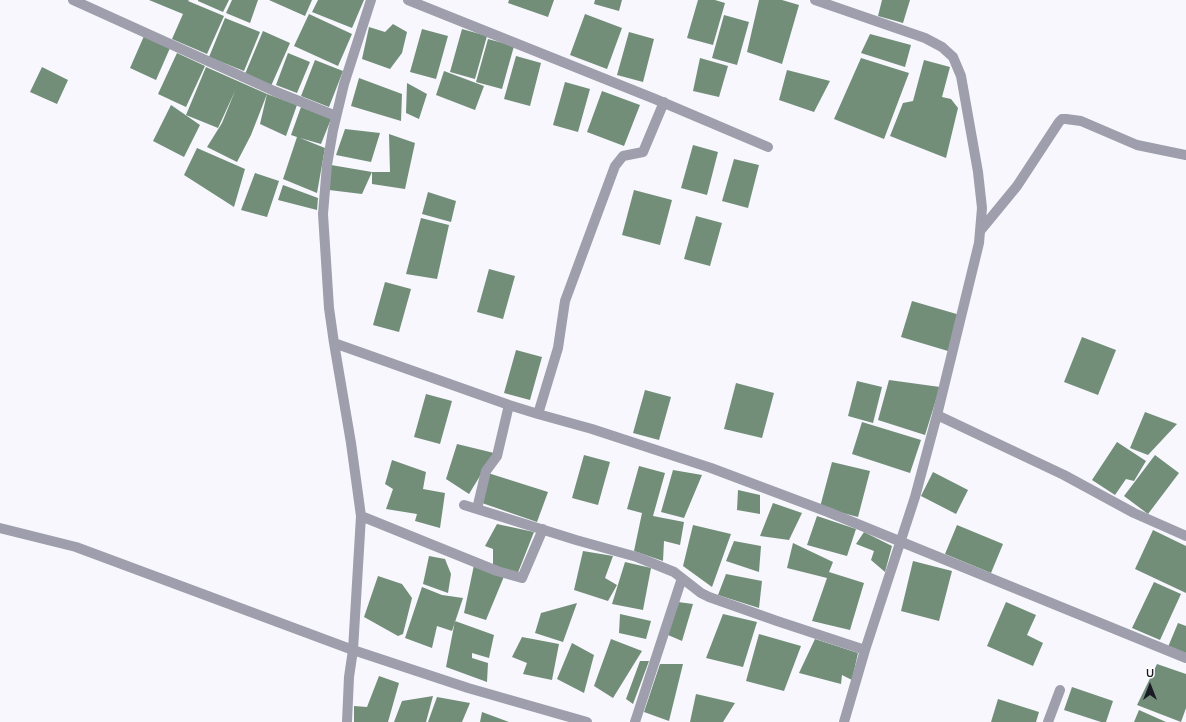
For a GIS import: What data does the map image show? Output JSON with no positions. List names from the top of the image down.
{
  "north": "top"
}
